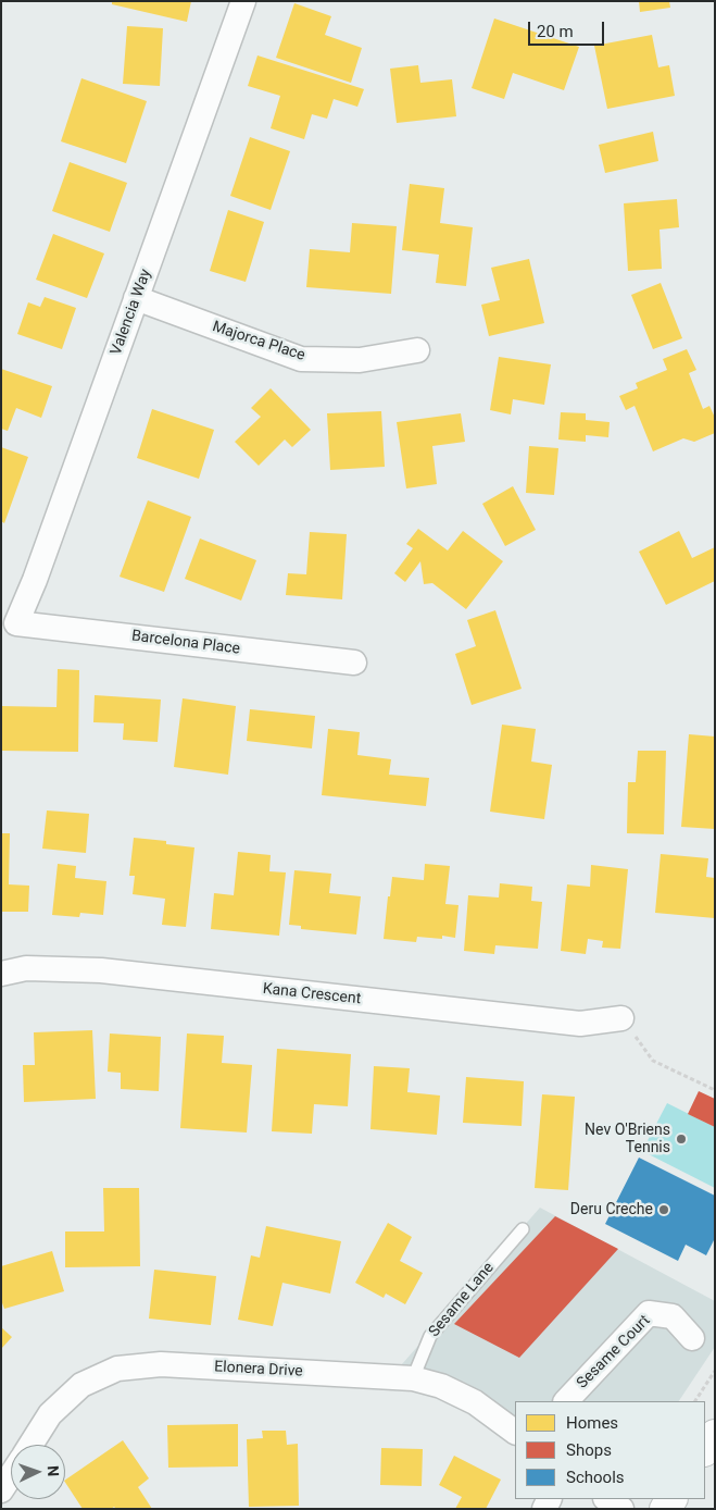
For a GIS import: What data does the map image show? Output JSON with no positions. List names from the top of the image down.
{
  "streets": {
    "street": [
      "Valencia Way",
      "Majorca Place",
      "Barcelona Place",
      "Kana Crescent",
      "Sesame Court",
      "Elonera Drive"
    ],
    "lane": ["Sesame Lane"]
  },
  "crossings": [
    ["Valencia Way", "Majorca Place"],
    ["Valencia Way", "Barcelona Place"],
    ["Sesame Lane", "Elonera Drive"]
  ],
  "places": ["Nev O'Briens Tennis", "Deru Creche"],
  "legend": ["Homes", "Shops", "Schools"],
  "scale_bar": "20 m",
  "north": "right"
}
